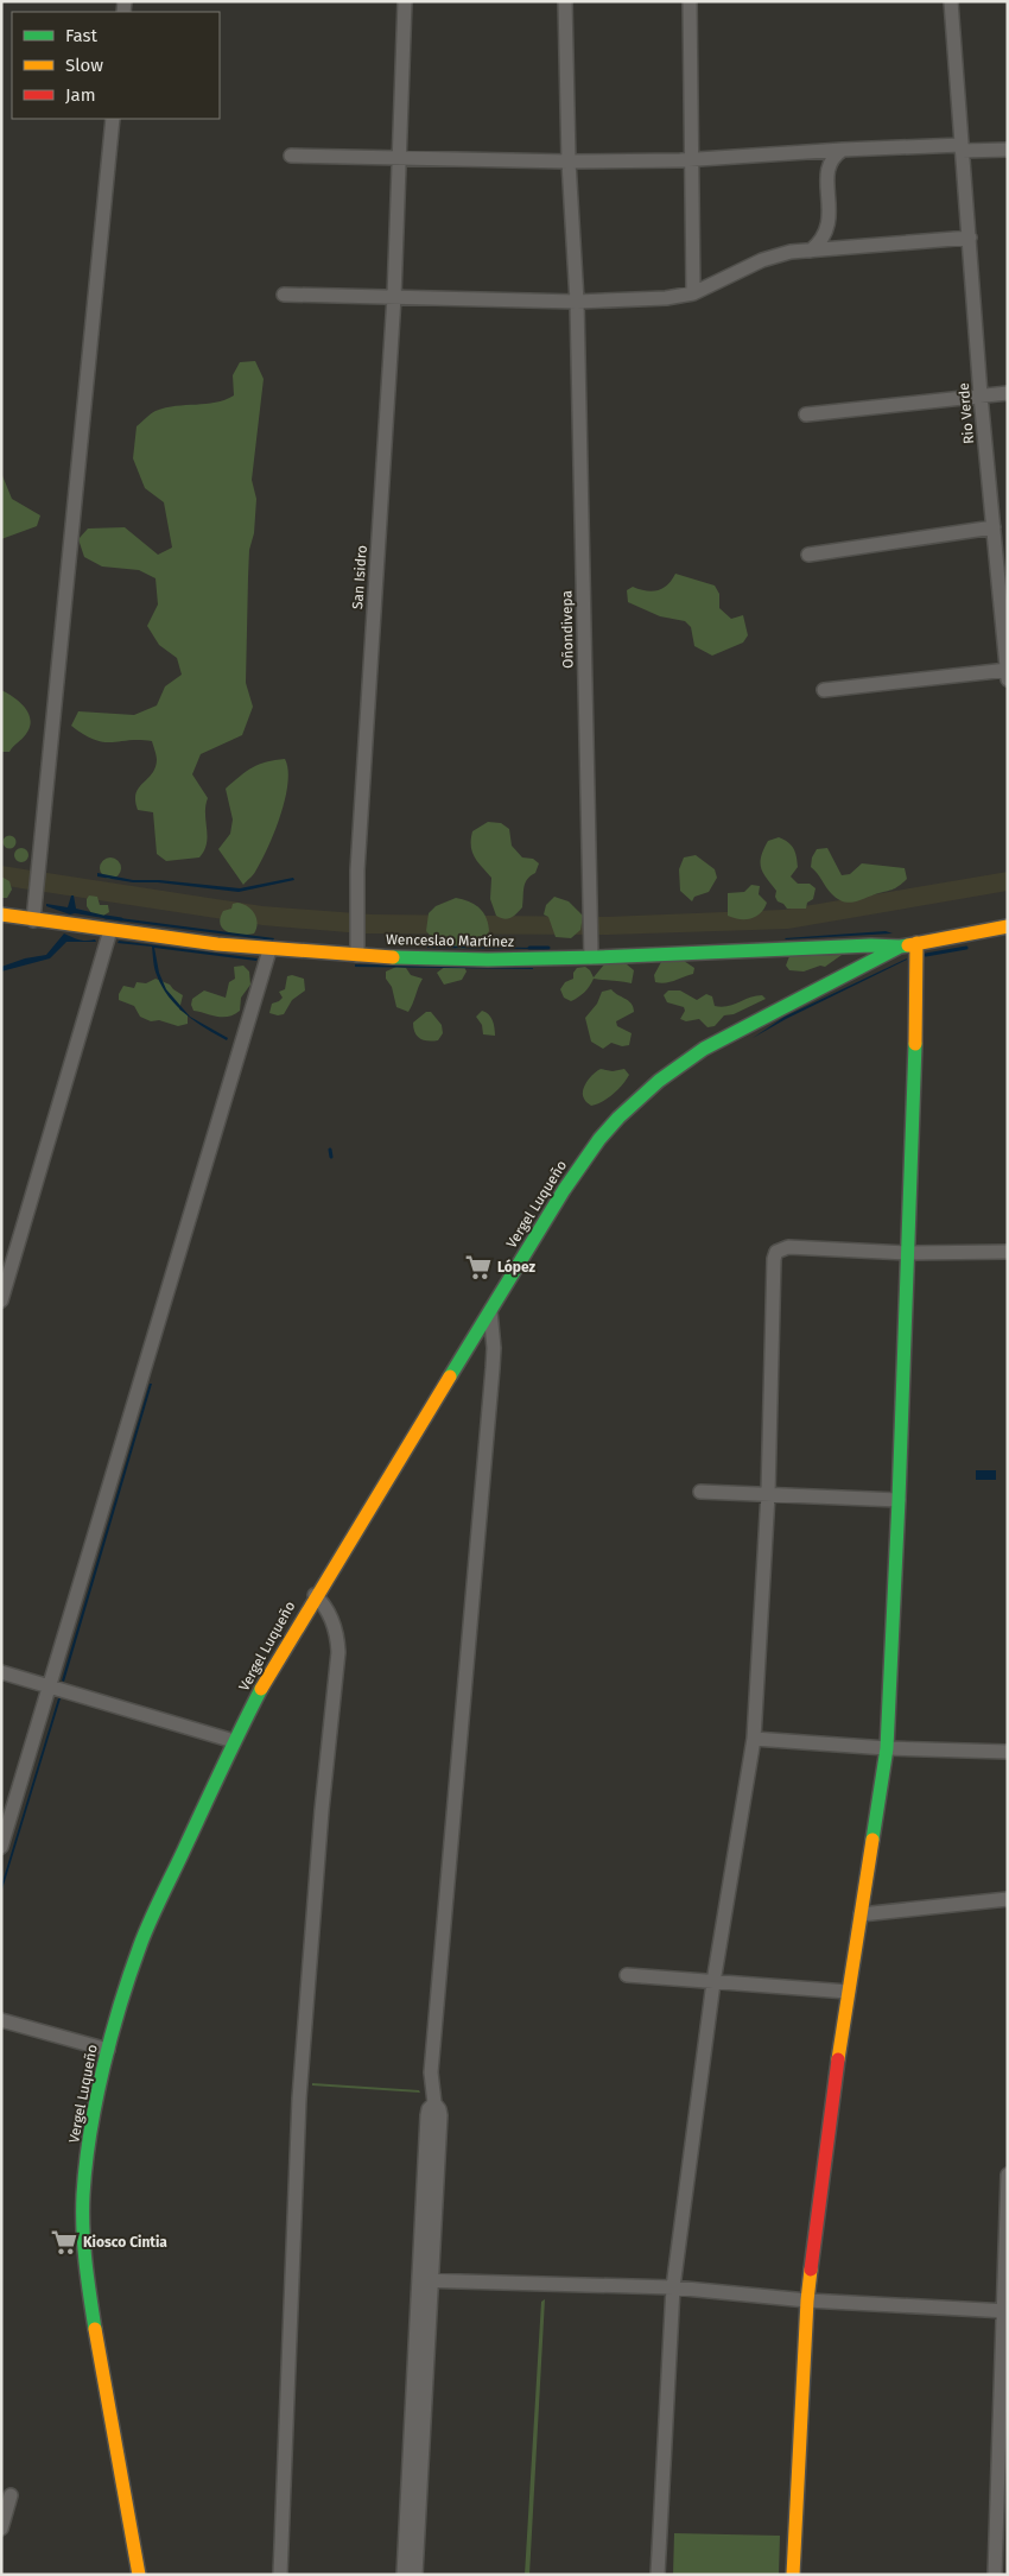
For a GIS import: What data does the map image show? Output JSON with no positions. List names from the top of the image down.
{
  "streets": {
    "main road": ["Wenceslao Martínez", "Vergel Luqueño"],
    "street": ["Rio Verde", "San Isidro", "Oñondivepa"]
  },
  "crossings": [
    ["San Isidro", "Wenceslao Martínez"],
    ["Oñondivepa", "Wenceslao Martínez"],
    ["Wenceslao Martínez", "Vergel Luqueño"]
  ],
  "places": {
    "supermarket": ["López", "Kiosco Cintia"]
  },
  "legend": ["Fast", "Slow", "Jam"]
}
